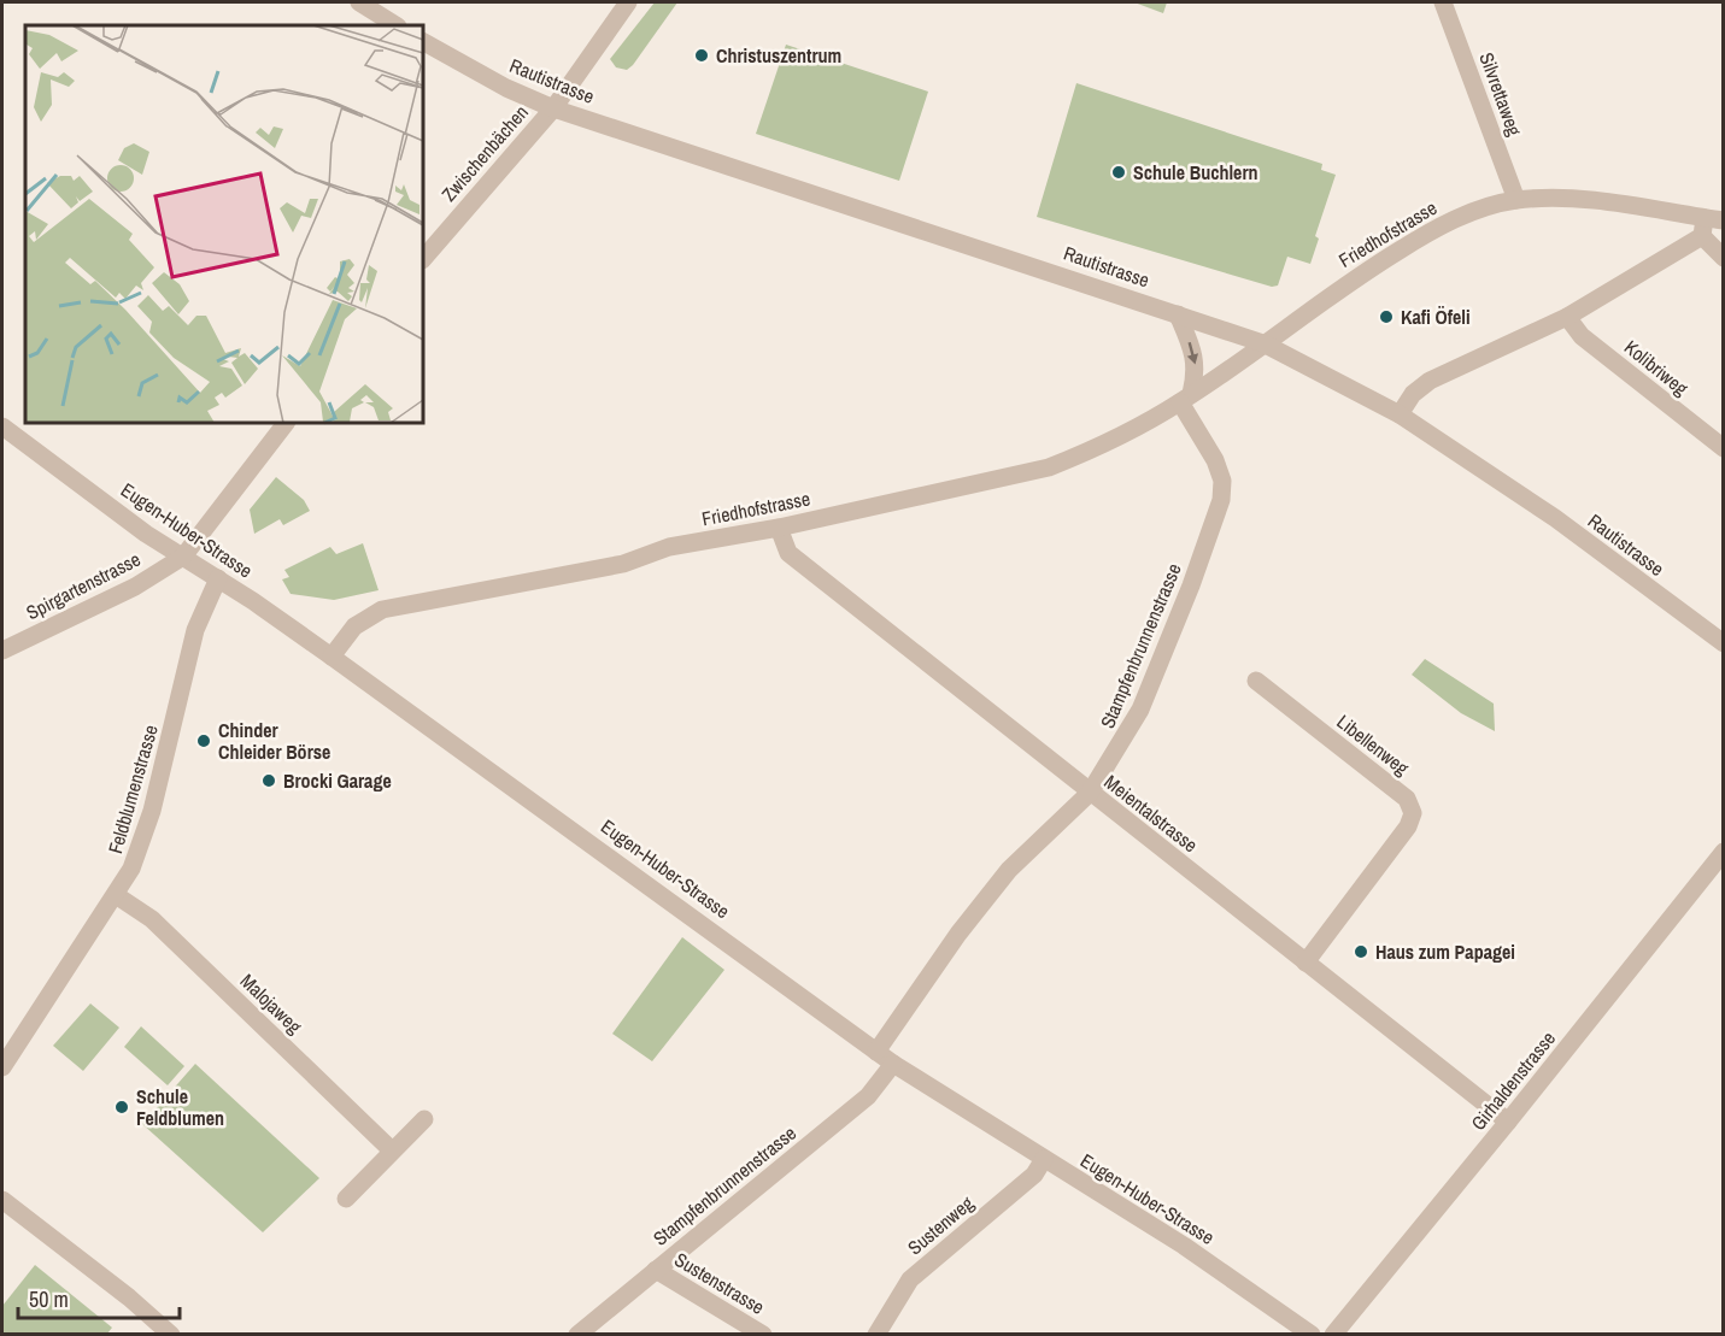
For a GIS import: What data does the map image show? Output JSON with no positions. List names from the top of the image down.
{
  "streets": {
    "street": [
      "Rautistrasse",
      "Silvrettaweg",
      "Zwischenbächen",
      "Friedhofstrasse",
      "Kolibriweg",
      "Eugen-Huber-Strasse",
      "Spirgartenstrasse",
      "Stampfenbrunnenstrasse",
      "Libellenweg",
      "Feldblumenstrasse",
      "Meientalstrasse",
      "Malojaweg",
      "Girhaldenstrasse",
      "Sustenweg",
      "Sustenstrasse"
    ]
  },
  "crossings": [
    ["Rautistrasse", "Zwischenbächen"],
    ["Rautistrasse", "Friedhofstrasse"],
    ["Silvrettaweg", "Friedhofstrasse"],
    ["Friedhofstrasse", "Eugen-Huber-Strasse"],
    ["Friedhofstrasse", "Stampfenbrunnenstrasse"],
    ["Friedhofstrasse", "Meientalstrasse"],
    ["Eugen-Huber-Strasse", "Spirgartenstrasse"],
    ["Eugen-Huber-Strasse", "Stampfenbrunnenstrasse"],
    ["Eugen-Huber-Strasse", "Feldblumenstrasse"],
    ["Eugen-Huber-Strasse", "Sustenweg"],
    ["Stampfenbrunnenstrasse", "Meientalstrasse"],
    ["Stampfenbrunnenstrasse", "Sustenstrasse"],
    ["Libellenweg", "Meientalstrasse"],
    ["Feldblumenstrasse", "Malojaweg"],
    ["Meientalstrasse", "Girhaldenstrasse"]
  ],
  "places": [
    "Christuszentrum",
    "Schule Buchlern",
    "Kafi Öfeli",
    "Chinder Chleider Börse",
    "Brocki Garage",
    "Haus zum Papagei",
    "Schule Feldblumen"
  ],
  "scale_bar": "50 m"
}
